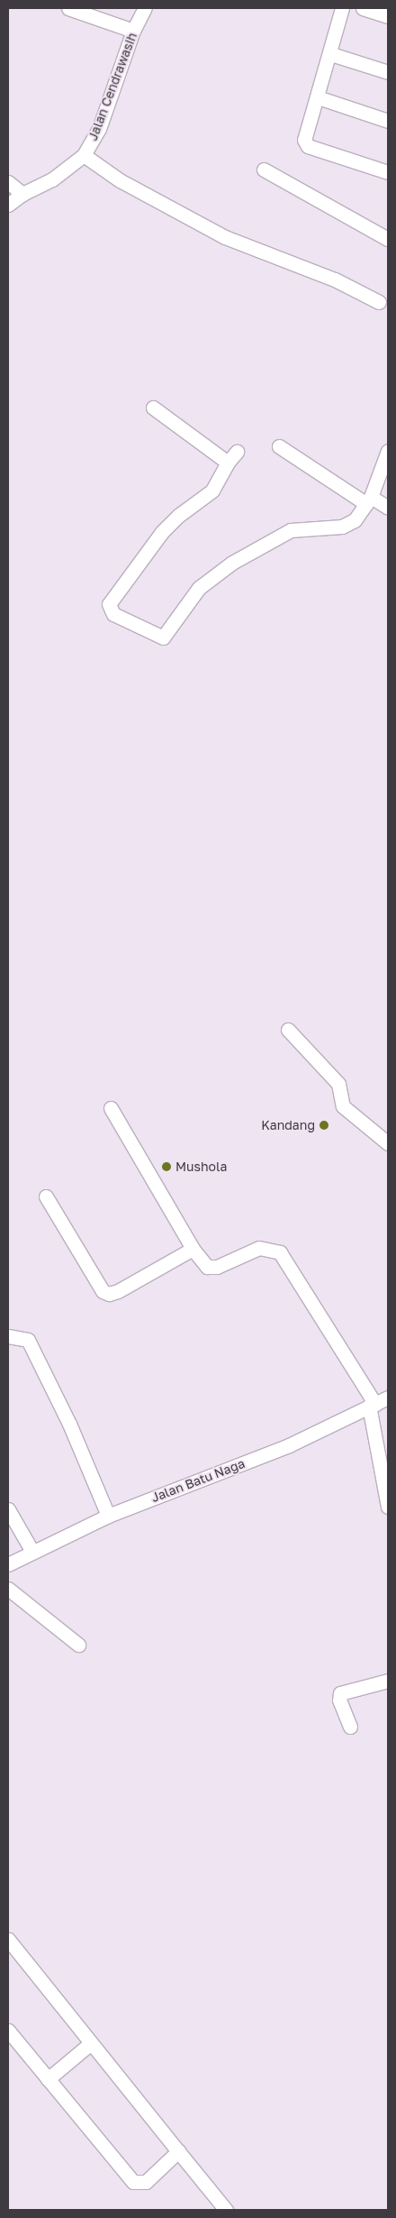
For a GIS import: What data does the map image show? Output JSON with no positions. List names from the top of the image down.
{
  "streets": {
    "street": ["Jalan Cendrawasih", "Jalan Batu Naga"]
  },
  "places": ["Kandang", "Mushola"]
}
